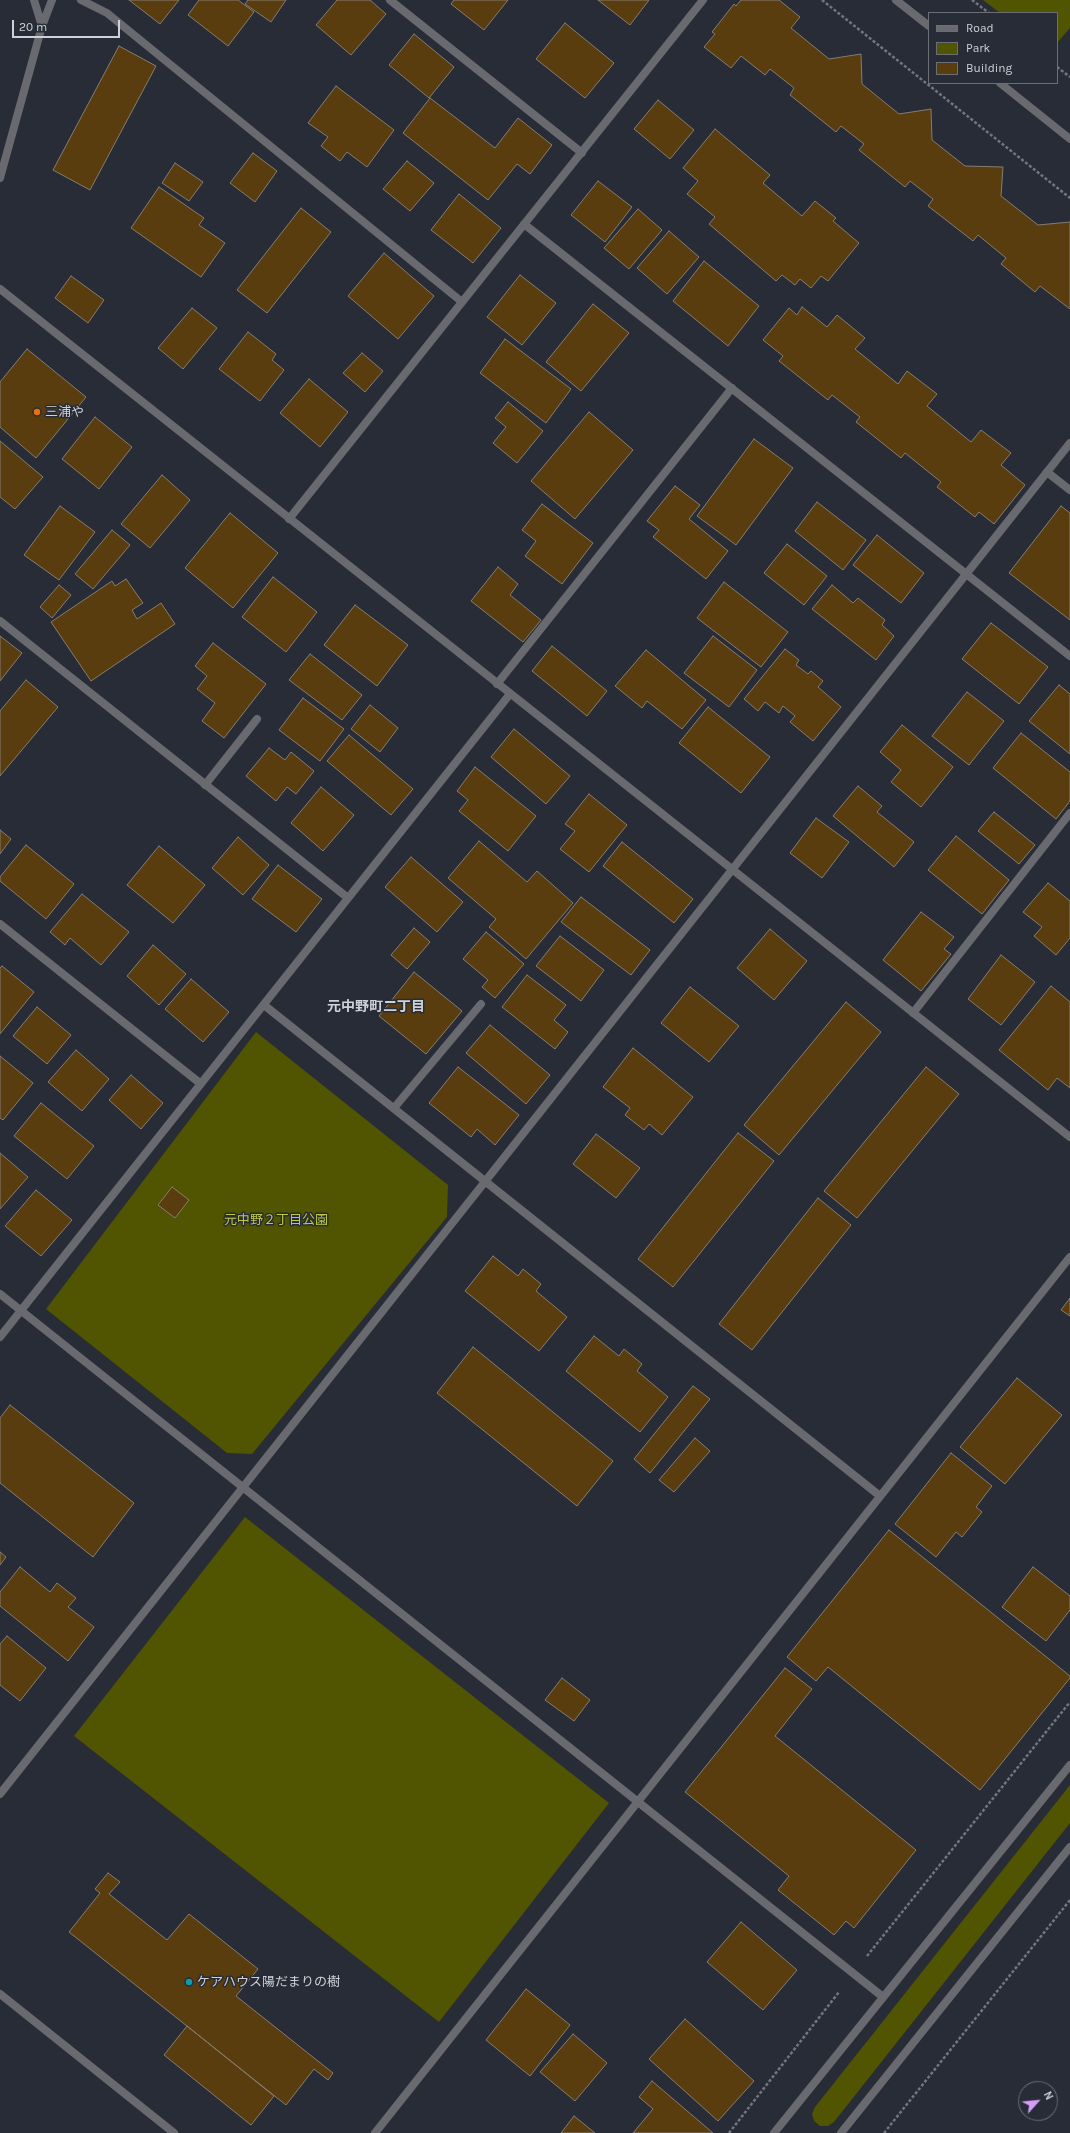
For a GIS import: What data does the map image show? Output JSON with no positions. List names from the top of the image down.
{
  "districts": ["元中野町二丁目"],
  "parks": ["元中野２丁目公園"],
  "places": ["三浦や", "ケアハウス陽だまりの樹"],
  "legend": ["Road", "Park", "Building"],
  "scale_bar": "20 m",
  "north": "top right"
}
